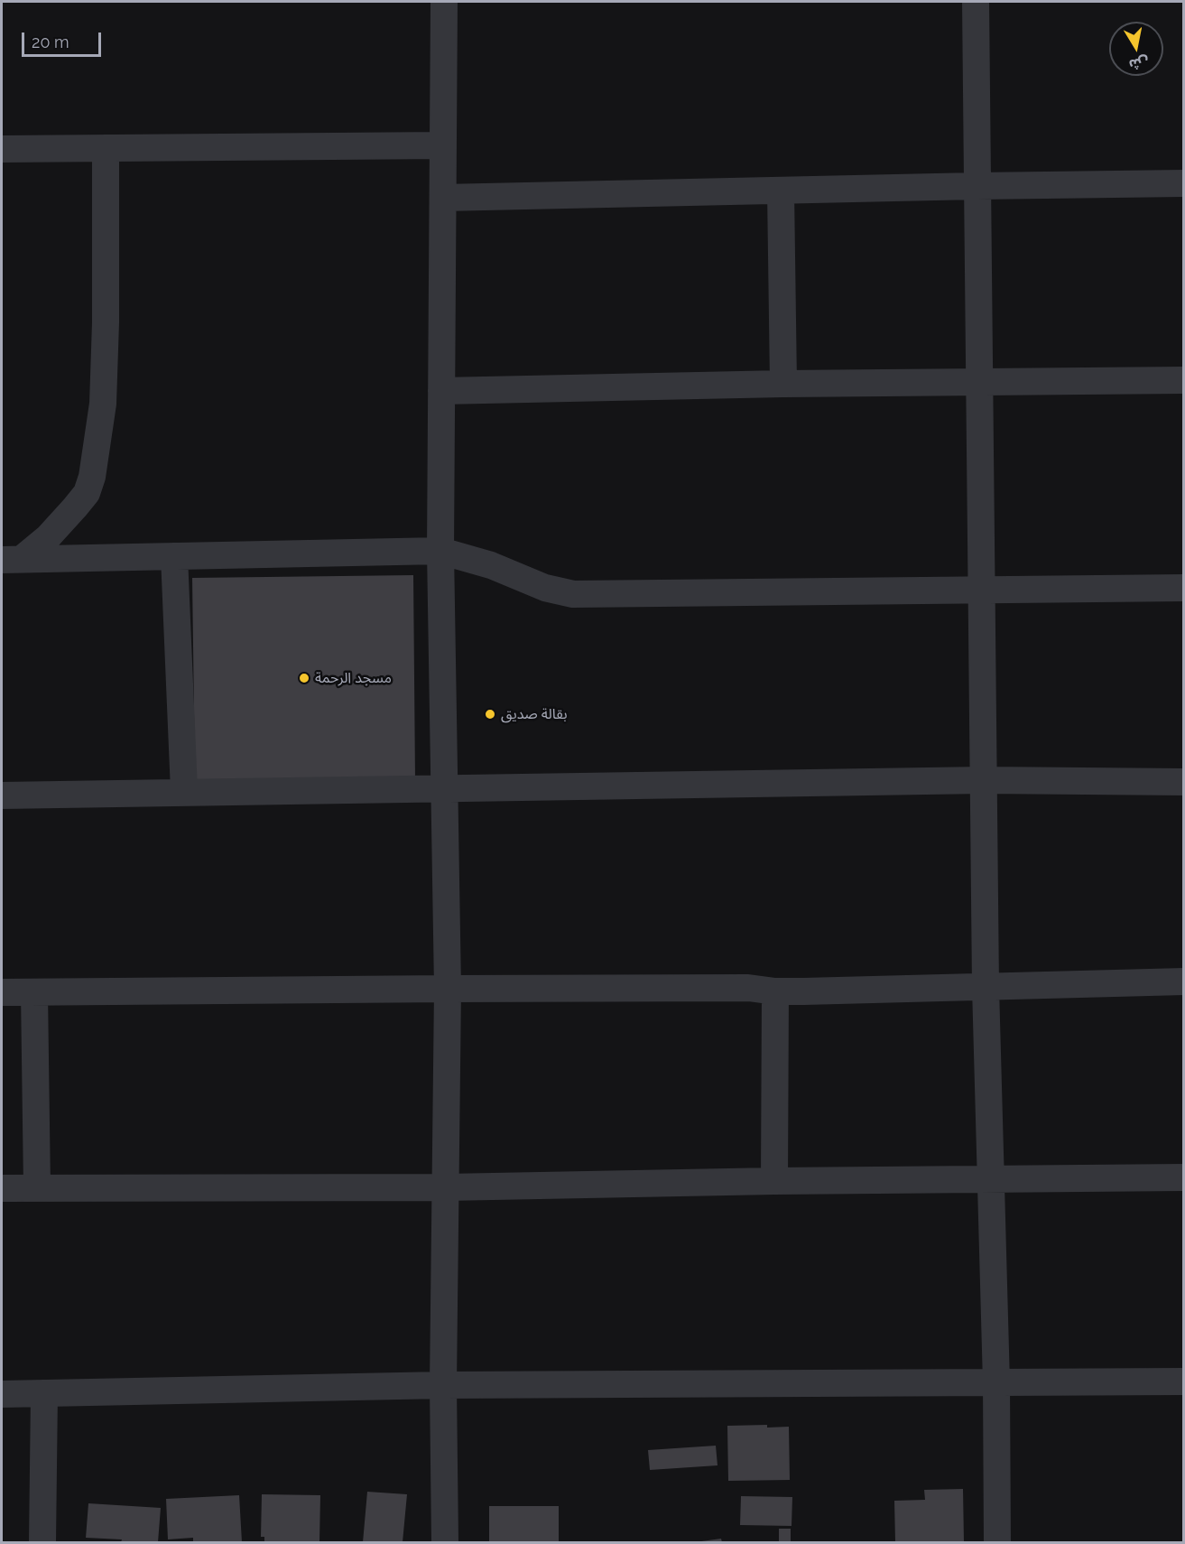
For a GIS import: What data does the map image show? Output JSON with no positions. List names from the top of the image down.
{
  "places": ["مسجد الرحمة", "بقالة صديق"],
  "scale_bar": "20 m",
  "north": "bottom"
}
